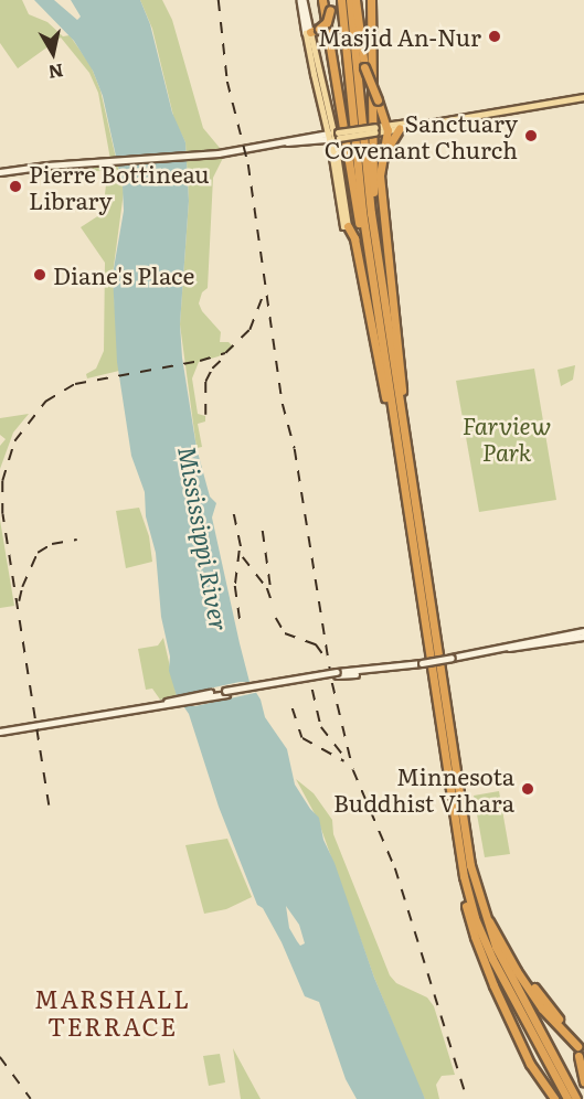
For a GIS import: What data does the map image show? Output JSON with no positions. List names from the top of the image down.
{
  "districts": ["MARSHALL TERRACE"],
  "water": ["Mississippi River"],
  "parks": ["Farview Park"],
  "places": [
    "Masjid An-Nur",
    "Sanctuary Covenant Church",
    "Pierre Bottineau Library",
    "Diane's Place",
    "Minnesota Buddhist Vihara"
  ],
  "north": "bottom"
}
